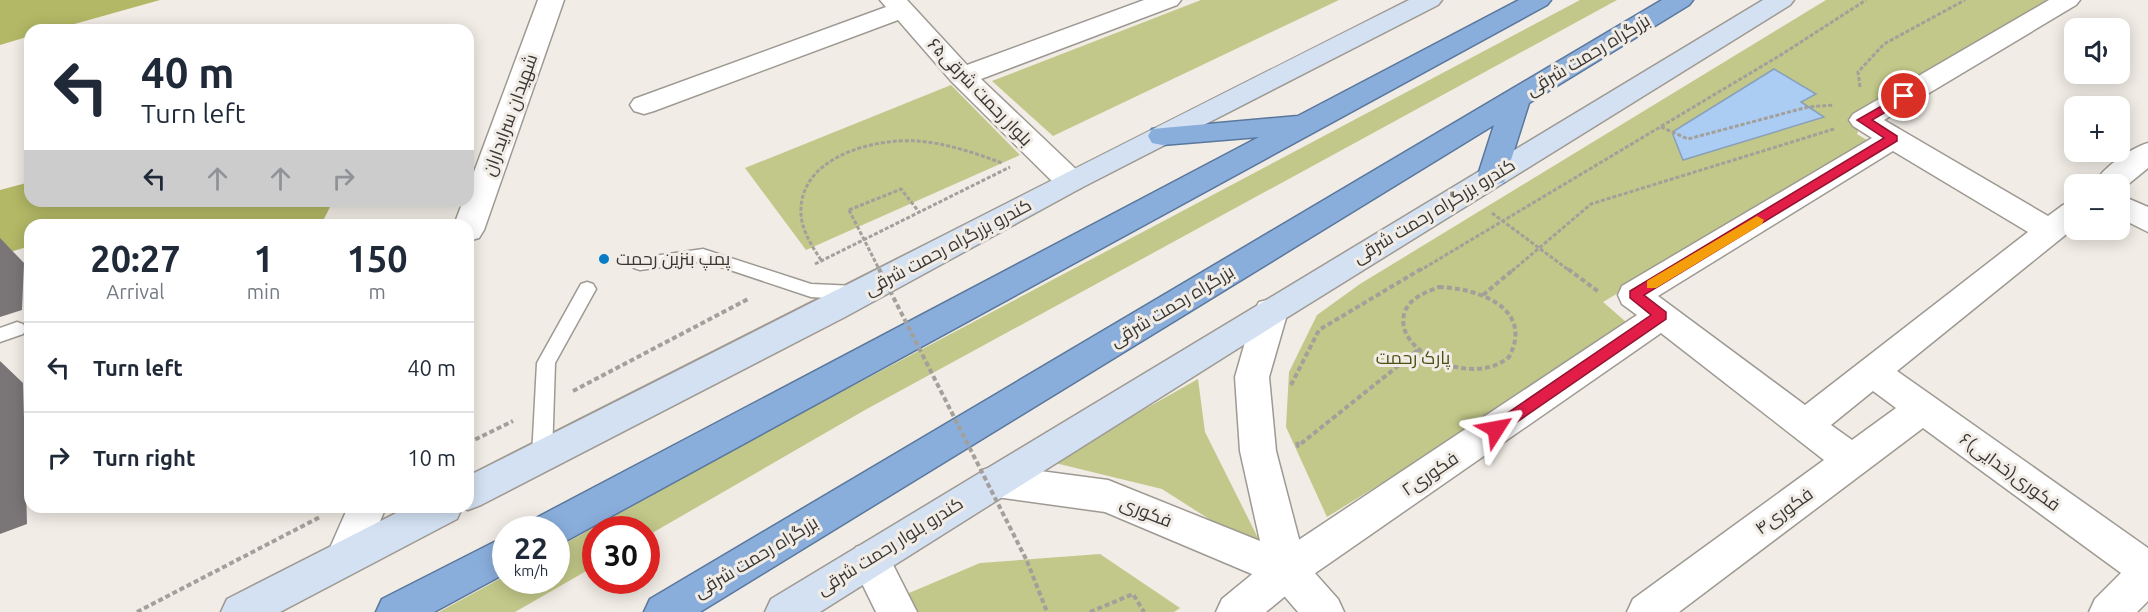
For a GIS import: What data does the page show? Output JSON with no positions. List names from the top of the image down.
{
  "streets": {
    "highway": ["بزرگراه رحمت شرقی"],
    "main road": ["کندرو بزرگراه رحمت شرقی", "کندرو بلوار رحمت شرقی"],
    "street": [
      "بلوار رحمت شرقی۶۵",
      "شهیدان سرایداران",
      "۶فکوری(خدایی)",
      "فکوری۲",
      "فکوری۴",
      "فکوری"
    ]
  },
  "crossings": [
    ["بلوار رحمت شرقی۶۵", "کندرو بزرگراه رحمت شرقی"],
    ["کندرو بزرگراه رحمت شرقی", "فکوری"],
    ["کندرو بزرگراه رحمت شرقی", "کندرو بلوار رحمت شرقی"],
    ["۶فکوری(خدایی)", "فکوری۴"],
    ["فکوری۲", "فکوری"],
    ["فکوری", "کندرو بلوار رحمت شرقی"]
  ],
  "parks": ["پارک رحمت"],
  "places": ["پمپ بنزین رحمت"],
  "page": {
    "map_buttons": ["+", "−"],
    "turn": ["40 m", "Turn left"],
    "eta": [
      "20:27",
      "Arrival",
      "1",
      "min",
      "150",
      "m"
    ],
    "list": [
      {
        "name": "Turn left",
        "value": "40 m"
      },
      {
        "name": "Turn right",
        "value": "10 m"
      }
    ],
    "speed": "22 km/h",
    "limit": "30"
  }
}
